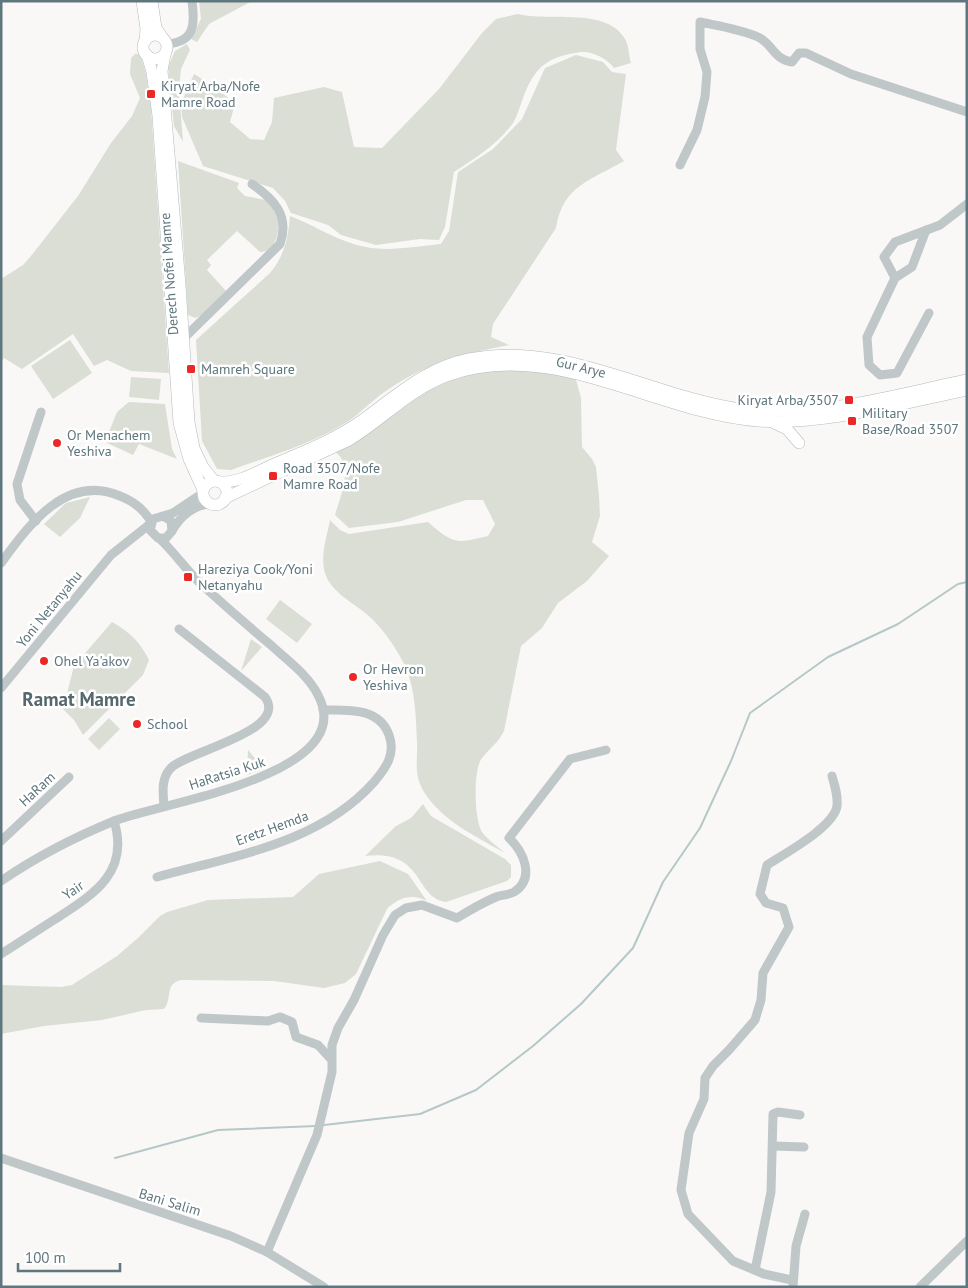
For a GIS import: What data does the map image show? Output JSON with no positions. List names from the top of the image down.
{
  "streets": {
    "main road": ["Derech Nofei Mamre", "Gur Arye"],
    "street": [
      "Yoni Netanyahu",
      "HaRatsia Kuk",
      "HaRam",
      "Eretz Hemda",
      "Yair",
      "Bani Salim"
    ]
  },
  "crossings": [
    ["Derech Nofei Mamre", "Gur Arye"],
    ["HaRatsia Kuk", "Eretz Hemda"],
    ["HaRatsia Kuk", "Yair"]
  ],
  "districts": ["Ramat Mamre"],
  "places": {
    "transit": [
      "Kiryat Arba/Nofe Mamre Road",
      "Mamreh Square",
      "Kiryat Arba/3507",
      "Military Base/Road 3507",
      "Road 3507/Nofe Mamre Road",
      "Hareziya Cook/Yoni Netanyahu"
    ],
    "other": [
      "Or Menachem Yeshiva",
      "Ohel Ya'akov",
      "Or Hevron Yeshiva",
      "School"
    ]
  },
  "scale_bar": "100 m"
}
